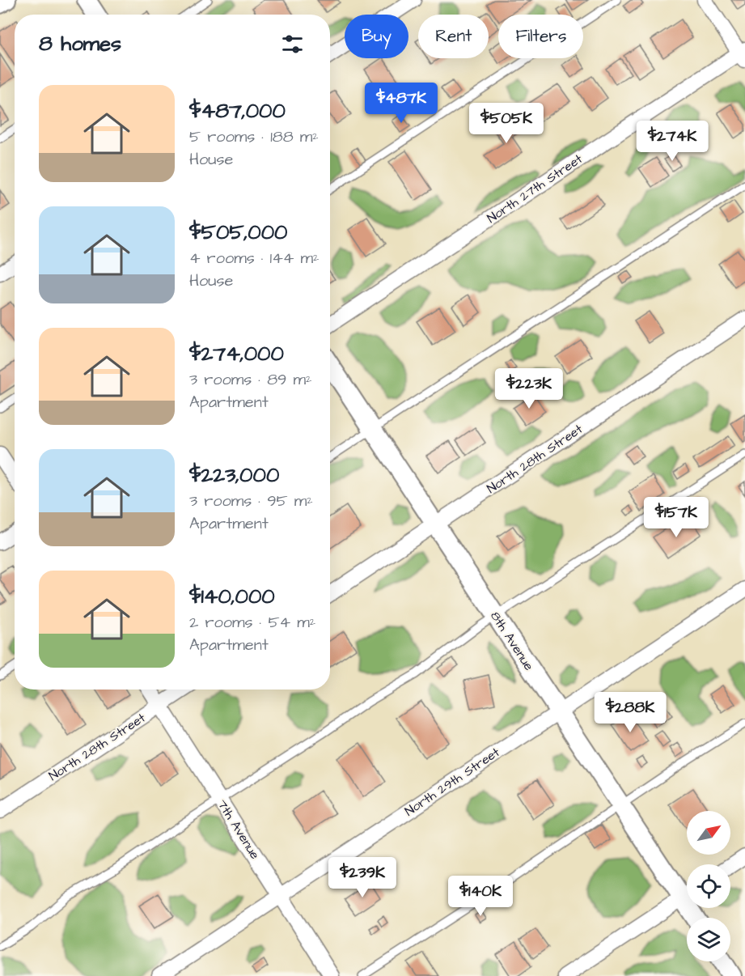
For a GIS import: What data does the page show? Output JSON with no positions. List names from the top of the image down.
{
  "streets": {
    "street": [
      "North 27th Street",
      "North 28th Street",
      "8th Avenue",
      "North 29th Street",
      "7th Avenue"
    ]
  },
  "crossings": [
    ["North 28th Street", "8th Avenue"],
    ["North 28th Street", "7th Avenue"],
    ["8th Avenue", "North 29th Street"],
    ["North 29th Street", "7th Avenue"]
  ],
  "north": "top right",
  "page": {
    "chip": ["Buy", "Rent", "Filters"],
    "heading": "8 homes",
    "list": [
      {
        "name": "$487,000",
        "note": "5 rooms · 188 m² · House"
      },
      {
        "name": "$505,000",
        "note": "4 rooms · 144 m² · House"
      },
      {
        "name": "$274,000",
        "note": "3 rooms · 89 m² · Apartment"
      },
      {
        "name": "$223,000",
        "note": "3 rooms · 95 m² · Apartment"
      },
      {
        "name": "$140,000",
        "note": "2 rooms · 54 m² · Apartment"
      }
    ],
    "price": [
      "$487K",
      "$505K",
      "$274K",
      "$223K",
      "$157K",
      "$288K",
      "$239K",
      "$140K"
    ]
  }
}
